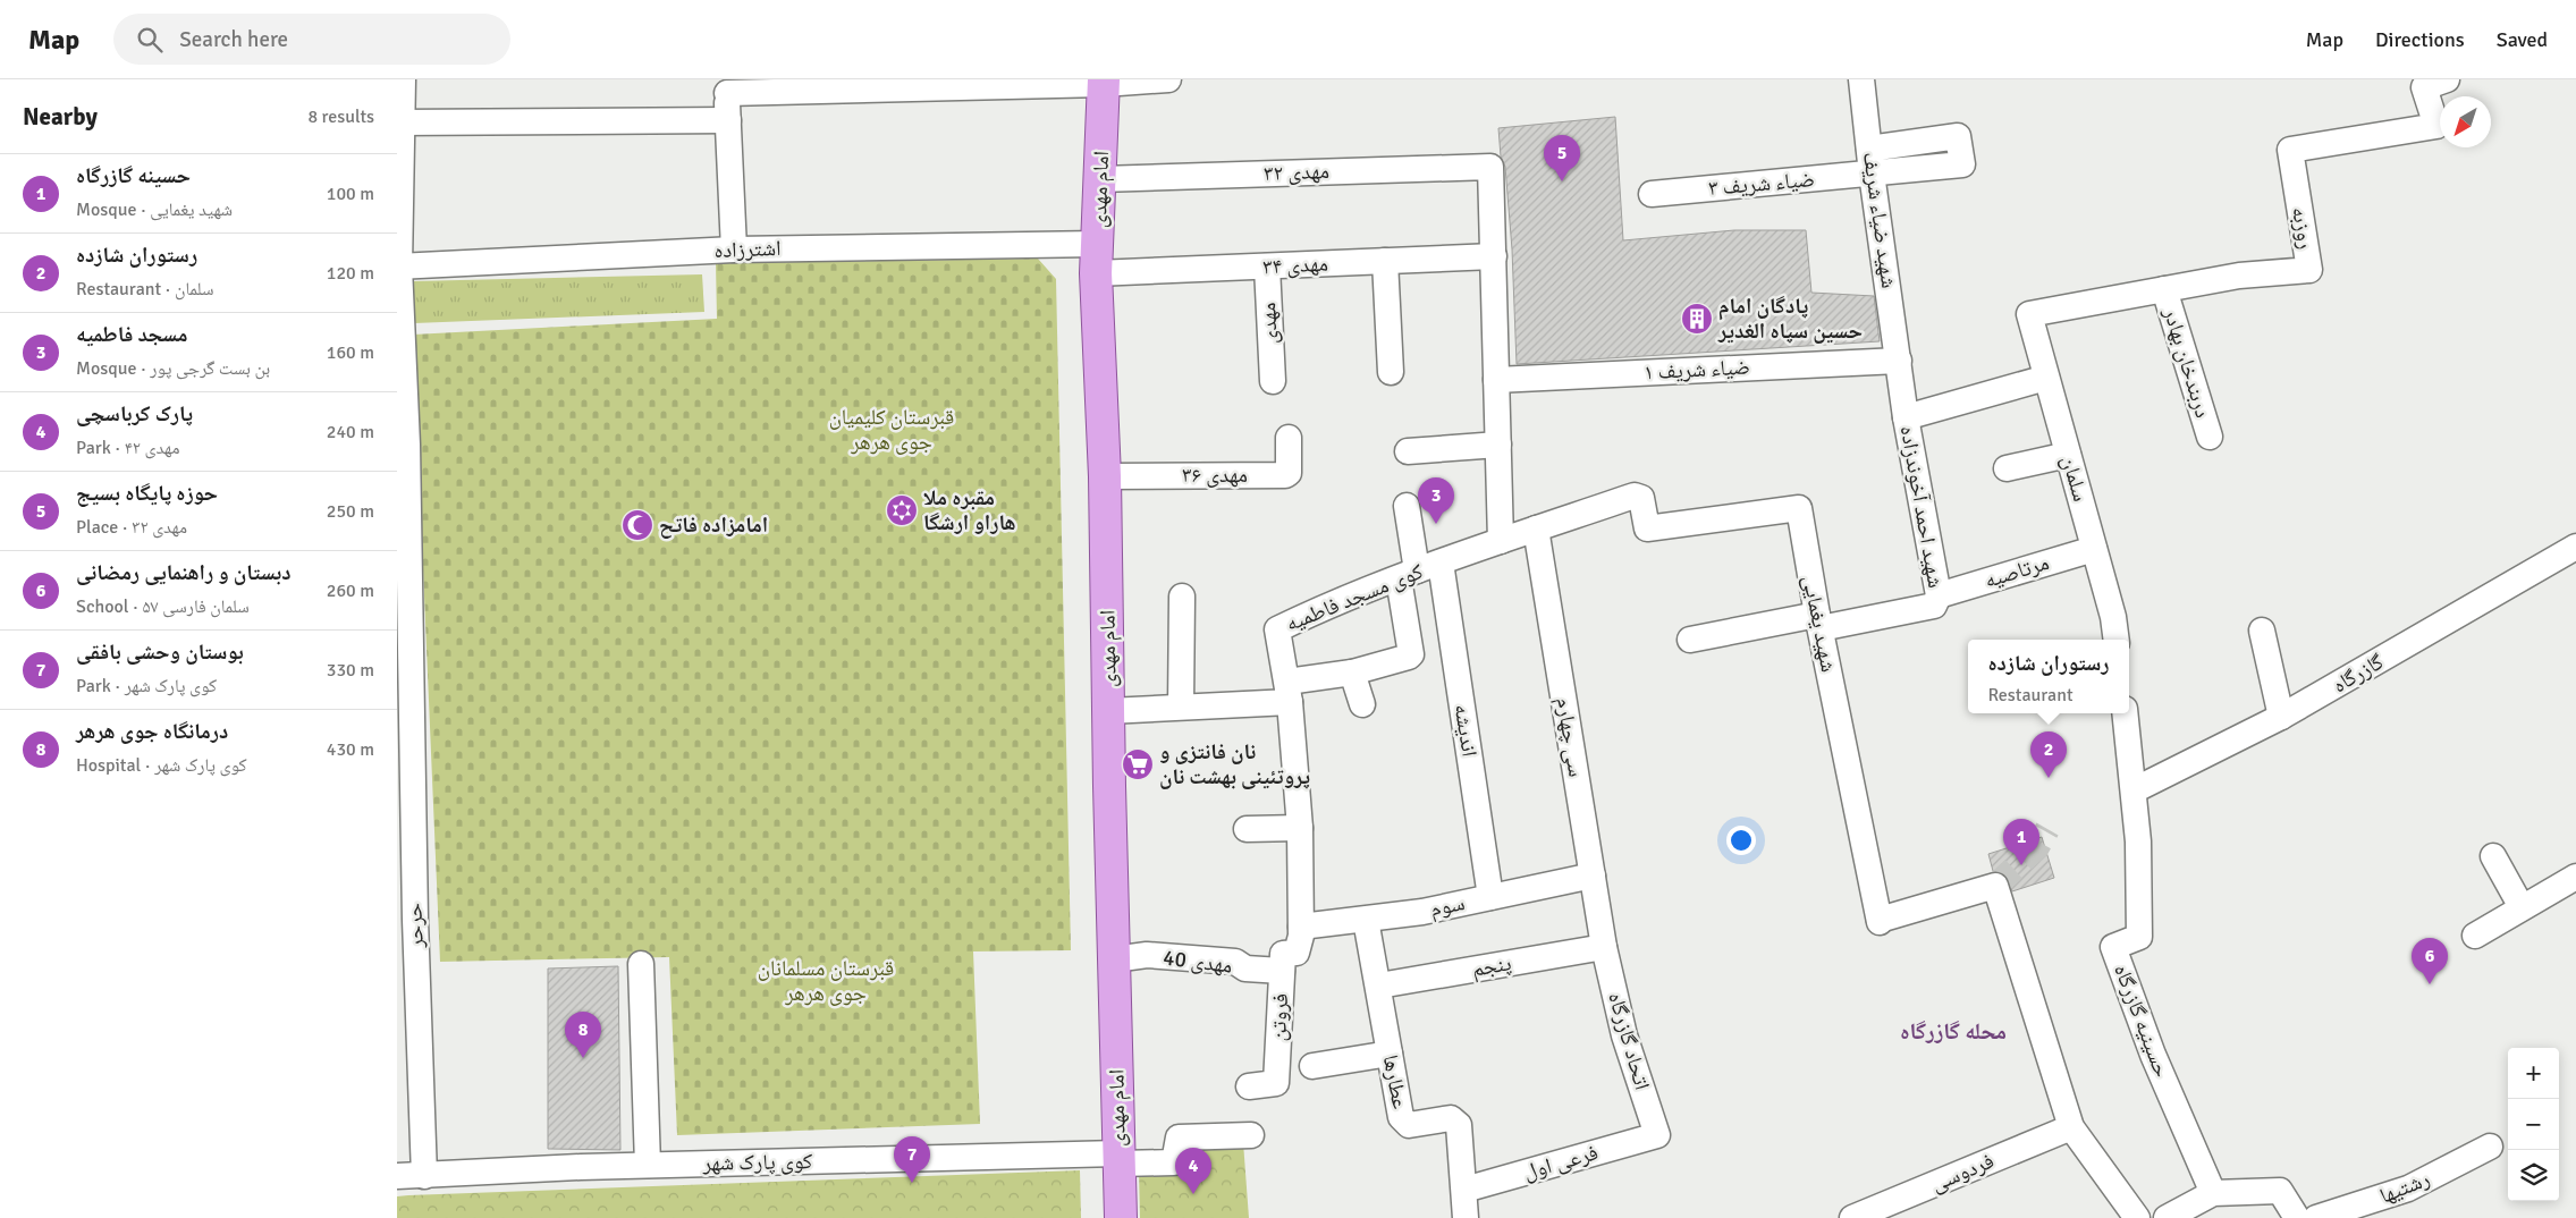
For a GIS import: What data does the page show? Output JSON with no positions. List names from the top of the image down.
{
  "streets": {
    "main road": ["امام مهدی"],
    "street": [
      "مهدی ۳۲",
      "ضیاء شریف ۳",
      "شهید ضیاء شریف",
      "روزبه",
      "اشترزاده",
      "مهدی ۳۴",
      "مهدی",
      "دربندخان بهادر",
      "ضیاء شریف ۱",
      "مهدی ۳۶",
      "سلمان",
      "شهید احمد آخوندزاده",
      "مرتاصیه",
      "کوی مسجد فاطمیه",
      "شهید یغمایی",
      "گازرگاه",
      "اندیشه",
      "سی چهارم",
      "سوم",
      "حرحر",
      "مهدی 40",
      "پنجم",
      "فروتن",
      "حسینیه گازرگاه",
      "اتحاد گازرگاه",
      "عطارها",
      "کوی پارک شهر",
      "فرعی اول",
      "فردوسی",
      "رشتیها"
    ]
  },
  "crossings": [
    ["مهدی ۳۲", "امام مهدی"],
    ["مهدی ۳۲", "مهدی ۳۴"],
    ["ضیاء شریف ۳", "شهید ضیاء شریف"],
    ["امام مهدی", "اشترزاده"],
    ["امام مهدی", "مهدی ۳۴"],
    ["امام مهدی", "مهدی ۳۶"],
    ["امام مهدی", "مهدی 40"],
    ["امام مهدی", "کوی پارک شهر"],
    ["شهید ضیاء شریف", "ضیاء شریف ۱"],
    ["شهید ضیاء شریف", "شهید احمد آخوندزاده"],
    ["روزبه", "دربندخان بهادر"],
    ["روزبه", "سلمان"],
    ["اشترزاده", "حرحر"],
    ["مهدی ۳۴", "مهدی"],
    ["ضیاء شریف ۱", "شهید احمد آخوندزاده"],
    ["سلمان", "مرتاصیه"],
    ["شهید احمد آخوندزاده", "مرتاصیه"],
    ["شهید احمد آخوندزاده", "شهید یغمایی"],
    ["کوی مسجد فاطمیه", "شهید یغمایی"],
    ["کوی مسجد فاطمیه", "اندیشه"],
    ["کوی مسجد فاطمیه", "سی چهارم"],
    ["شهید یغمایی", "فردوسی"],
    ["گازرگاه", "حسینیه گازرگاه"],
    ["اندیشه", "سوم"],
    ["سی چهارم", "سوم"],
    ["سی چهارم", "پنجم"],
    ["سی چهارم", "اتحاد گازرگاه"],
    ["سوم", "فروتن"],
    ["سوم", "عطارها"],
    ["حرحر", "کوی پارک شهر"],
    ["مهدی 40", "فروتن"],
    ["پنجم", "اتحاد گازرگاه"],
    ["پنجم", "عطارها"],
    ["اتحاد گازرگاه", "فرعی اول"],
    ["عطارها", "فرعی اول"]
  ],
  "districts": ["محله گازرگاه"],
  "parks": ["قبرستان کلیمیان جوی هرهر", "قبرستان مسلمانان جوی هرهر"],
  "places": {
    "building": ["پادگان امام حسین سپاه الغدیر"],
    "synagogue": ["مقبره ملا هاراو ارشگا"],
    "mosque": ["امامزاده فاتح"],
    "supermarket": ["نان فانتزی و پروتئینی بهشت نان"]
  },
  "north": "bottom left",
  "page": {
    "header": "Map",
    "search": "Search here",
    "nav": ["Map", "Directions", "Saved"],
    "heading": ["Nearby", "8 results"],
    "pins": [
      "5",
      "3",
      "2",
      "1",
      "6",
      "8",
      "7",
      "4"
    ],
    "list": [
      {
        "mark": "1",
        "name": "حسینه گازرگاه",
        "note": "Mosque · شهید یغمایی",
        "value": "100 m"
      },
      {
        "mark": "2",
        "name": "رستوران شازده",
        "note": "Restaurant · سلمان",
        "value": "120 m"
      },
      {
        "mark": "3",
        "name": "مسجد فاطمیه",
        "note": "Mosque · بن بست گرجی پور",
        "value": "160 m"
      },
      {
        "mark": "4",
        "name": "پارک کرباسچی",
        "note": "Park · مهدی ۴۲",
        "value": "240 m"
      },
      {
        "mark": "5",
        "name": "حوزه پایگاه بسیج",
        "note": "Place · مهدی ۳۲",
        "value": "250 m"
      },
      {
        "mark": "6",
        "name": "دبستان و راهنمایی رمضانی",
        "note": "School · سلمان فارسی ۵۷",
        "value": "260 m"
      },
      {
        "mark": "7",
        "name": "بوستان وحشی بافقی",
        "note": "Park · کوی پارک شهر",
        "value": "330 m"
      },
      {
        "mark": "8",
        "name": "درمانگاه جوی هرهر",
        "note": "Hospital · کوی پارک شهر",
        "value": "430 m"
      }
    ],
    "popup": ["رستوران شازده", "Restaurant"],
    "map_buttons": ["+", "−"]
  }
}
